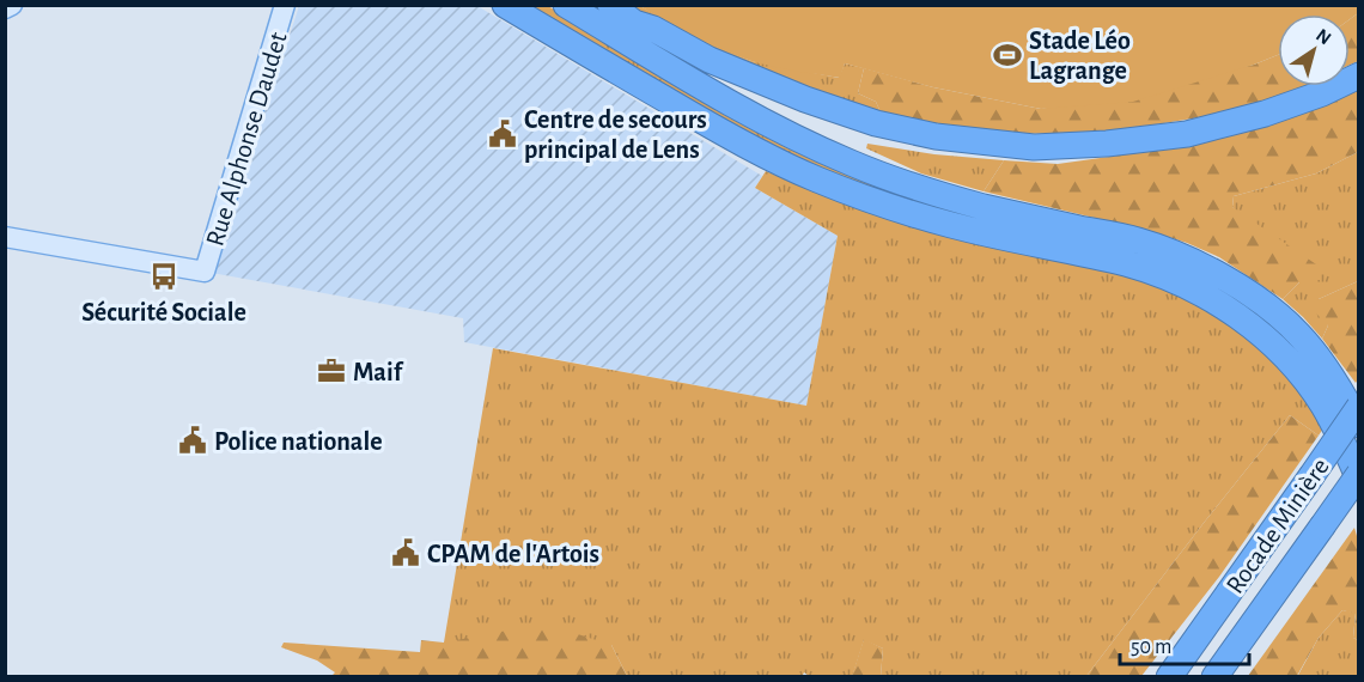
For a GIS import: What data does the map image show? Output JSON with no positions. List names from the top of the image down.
{
  "streets": {
    "highway": ["Rocade Minière"],
    "main road": ["Rue Alphonse Daudet"]
  },
  "places": {
    "sports": ["Stade Léo Lagrange"],
    "public building": ["Centre de secours principal de Lens", "Police nationale", "CPAM de l'Artois"],
    "bus stop": ["Sécurité Sociale"],
    "office": ["Maif"]
  },
  "scale_bar": "50 m",
  "north": "top right"
}
